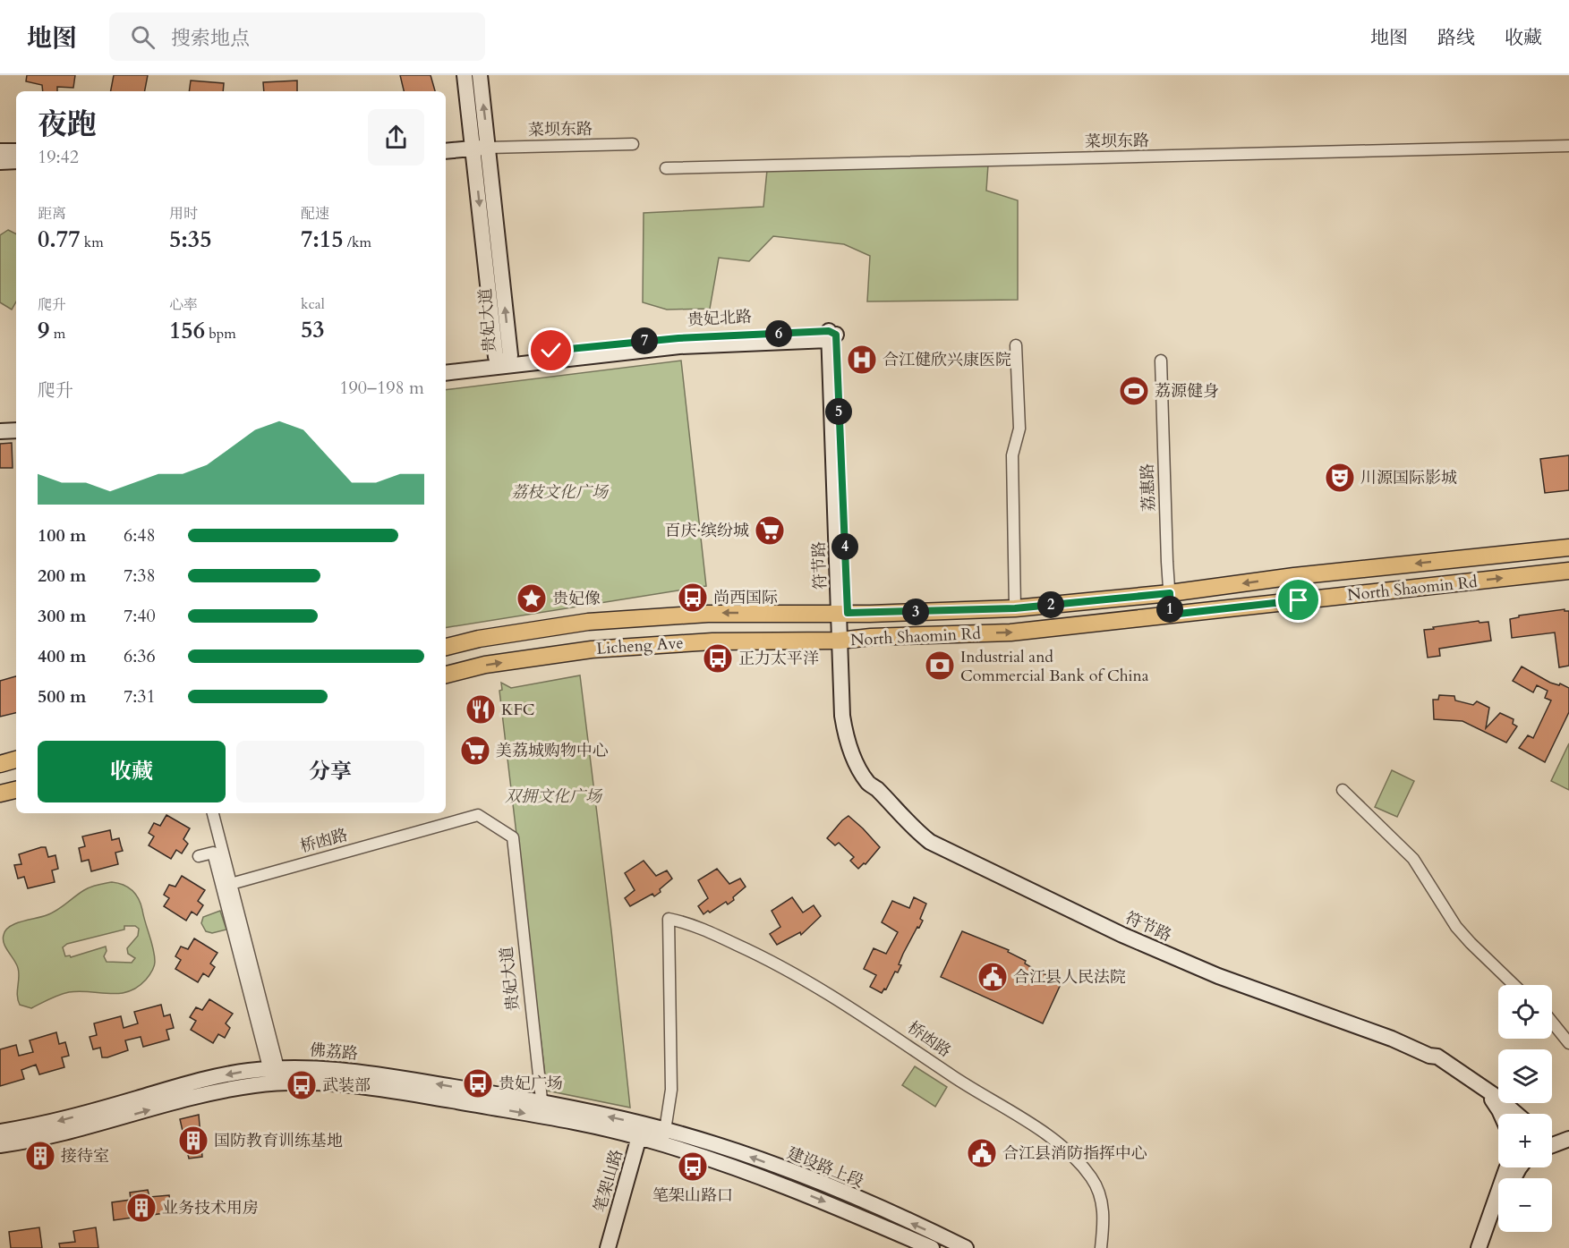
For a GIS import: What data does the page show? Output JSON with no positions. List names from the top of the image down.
{
  "streets": {
    "main road": [
      "贵妃北路",
      "贵妃大道",
      "符节路",
      "North Shaomin Rd",
      "Licheng Ave",
      "佛荔路",
      "建设路上段",
      "笔架山路"
    ],
    "street": ["菜坝东路", "荔惠路", "桥凼路"]
  },
  "crossings": [
    ["菜坝东路", "贵妃大道"],
    ["贵妃北路", "贵妃大道"],
    ["贵妃北路", "符节路"],
    ["贵妃大道", "桥凼路"],
    ["贵妃大道", "佛荔路"],
    ["荔惠路", "North Shaomin Rd"],
    ["符节路", "North Shaomin Rd"],
    ["符节路", "Licheng Ave"],
    ["North Shaomin Rd", "Licheng Ave"],
    ["桥凼路", "佛荔路"],
    ["桥凼路", "建设路上段"],
    ["佛荔路", "建设路上段"],
    ["佛荔路", "笔架山路"]
  ],
  "parks": ["荔枝文化广场", "双拥文化广场"],
  "places": {
    "hospital": ["合江健欣兴康医院"],
    "sports": ["荔源健身"],
    "theatre": ["川源国际影城"],
    "supermarket": ["百庆·缤纷城", "美荔城购物中心"],
    "bus stop": [
      "尚西国际",
      "正力太平洋",
      "贵妃广场",
      "武装部",
      "笔架山路口"
    ],
    "place": ["贵妃像"],
    "bank": ["Industrial and Commercial Bank of China"],
    "restaurant": ["KFC"],
    "public building": ["合江县人民法院", "合江县消防指挥中心"],
    "building": ["国防教育训练基地", "接待室", "业务技术用房"]
  },
  "page": {
    "header": "地图",
    "search": "搜索地点",
    "nav": ["地图", "路线", "收藏"],
    "heading": ["夜跑", "19:42"],
    "stats": [
      ["距离", "0.77 km"],
      ["用时", "5:35"],
      ["配速", "7:15 /km"],
      ["爬升", "9 m"],
      ["心率", "156 bpm"],
      ["kcal", "53"]
    ],
    "pins": [
      "6",
      "7",
      "5",
      "4",
      "2",
      "1",
      "3"
    ],
    "chart": ["爬升", "190–198 m"],
    "list": [
      {
        "name": "100 m",
        "note": "6:48"
      },
      {
        "name": "200 m",
        "note": "7:38"
      },
      {
        "name": "300 m",
        "note": "7:40"
      },
      {
        "name": "400 m",
        "note": "6:36"
      },
      {
        "name": "500 m",
        "note": "7:31"
      }
    ],
    "buttons": ["收藏", "分享"],
    "map_buttons": ["+", "−"]
  }
}
